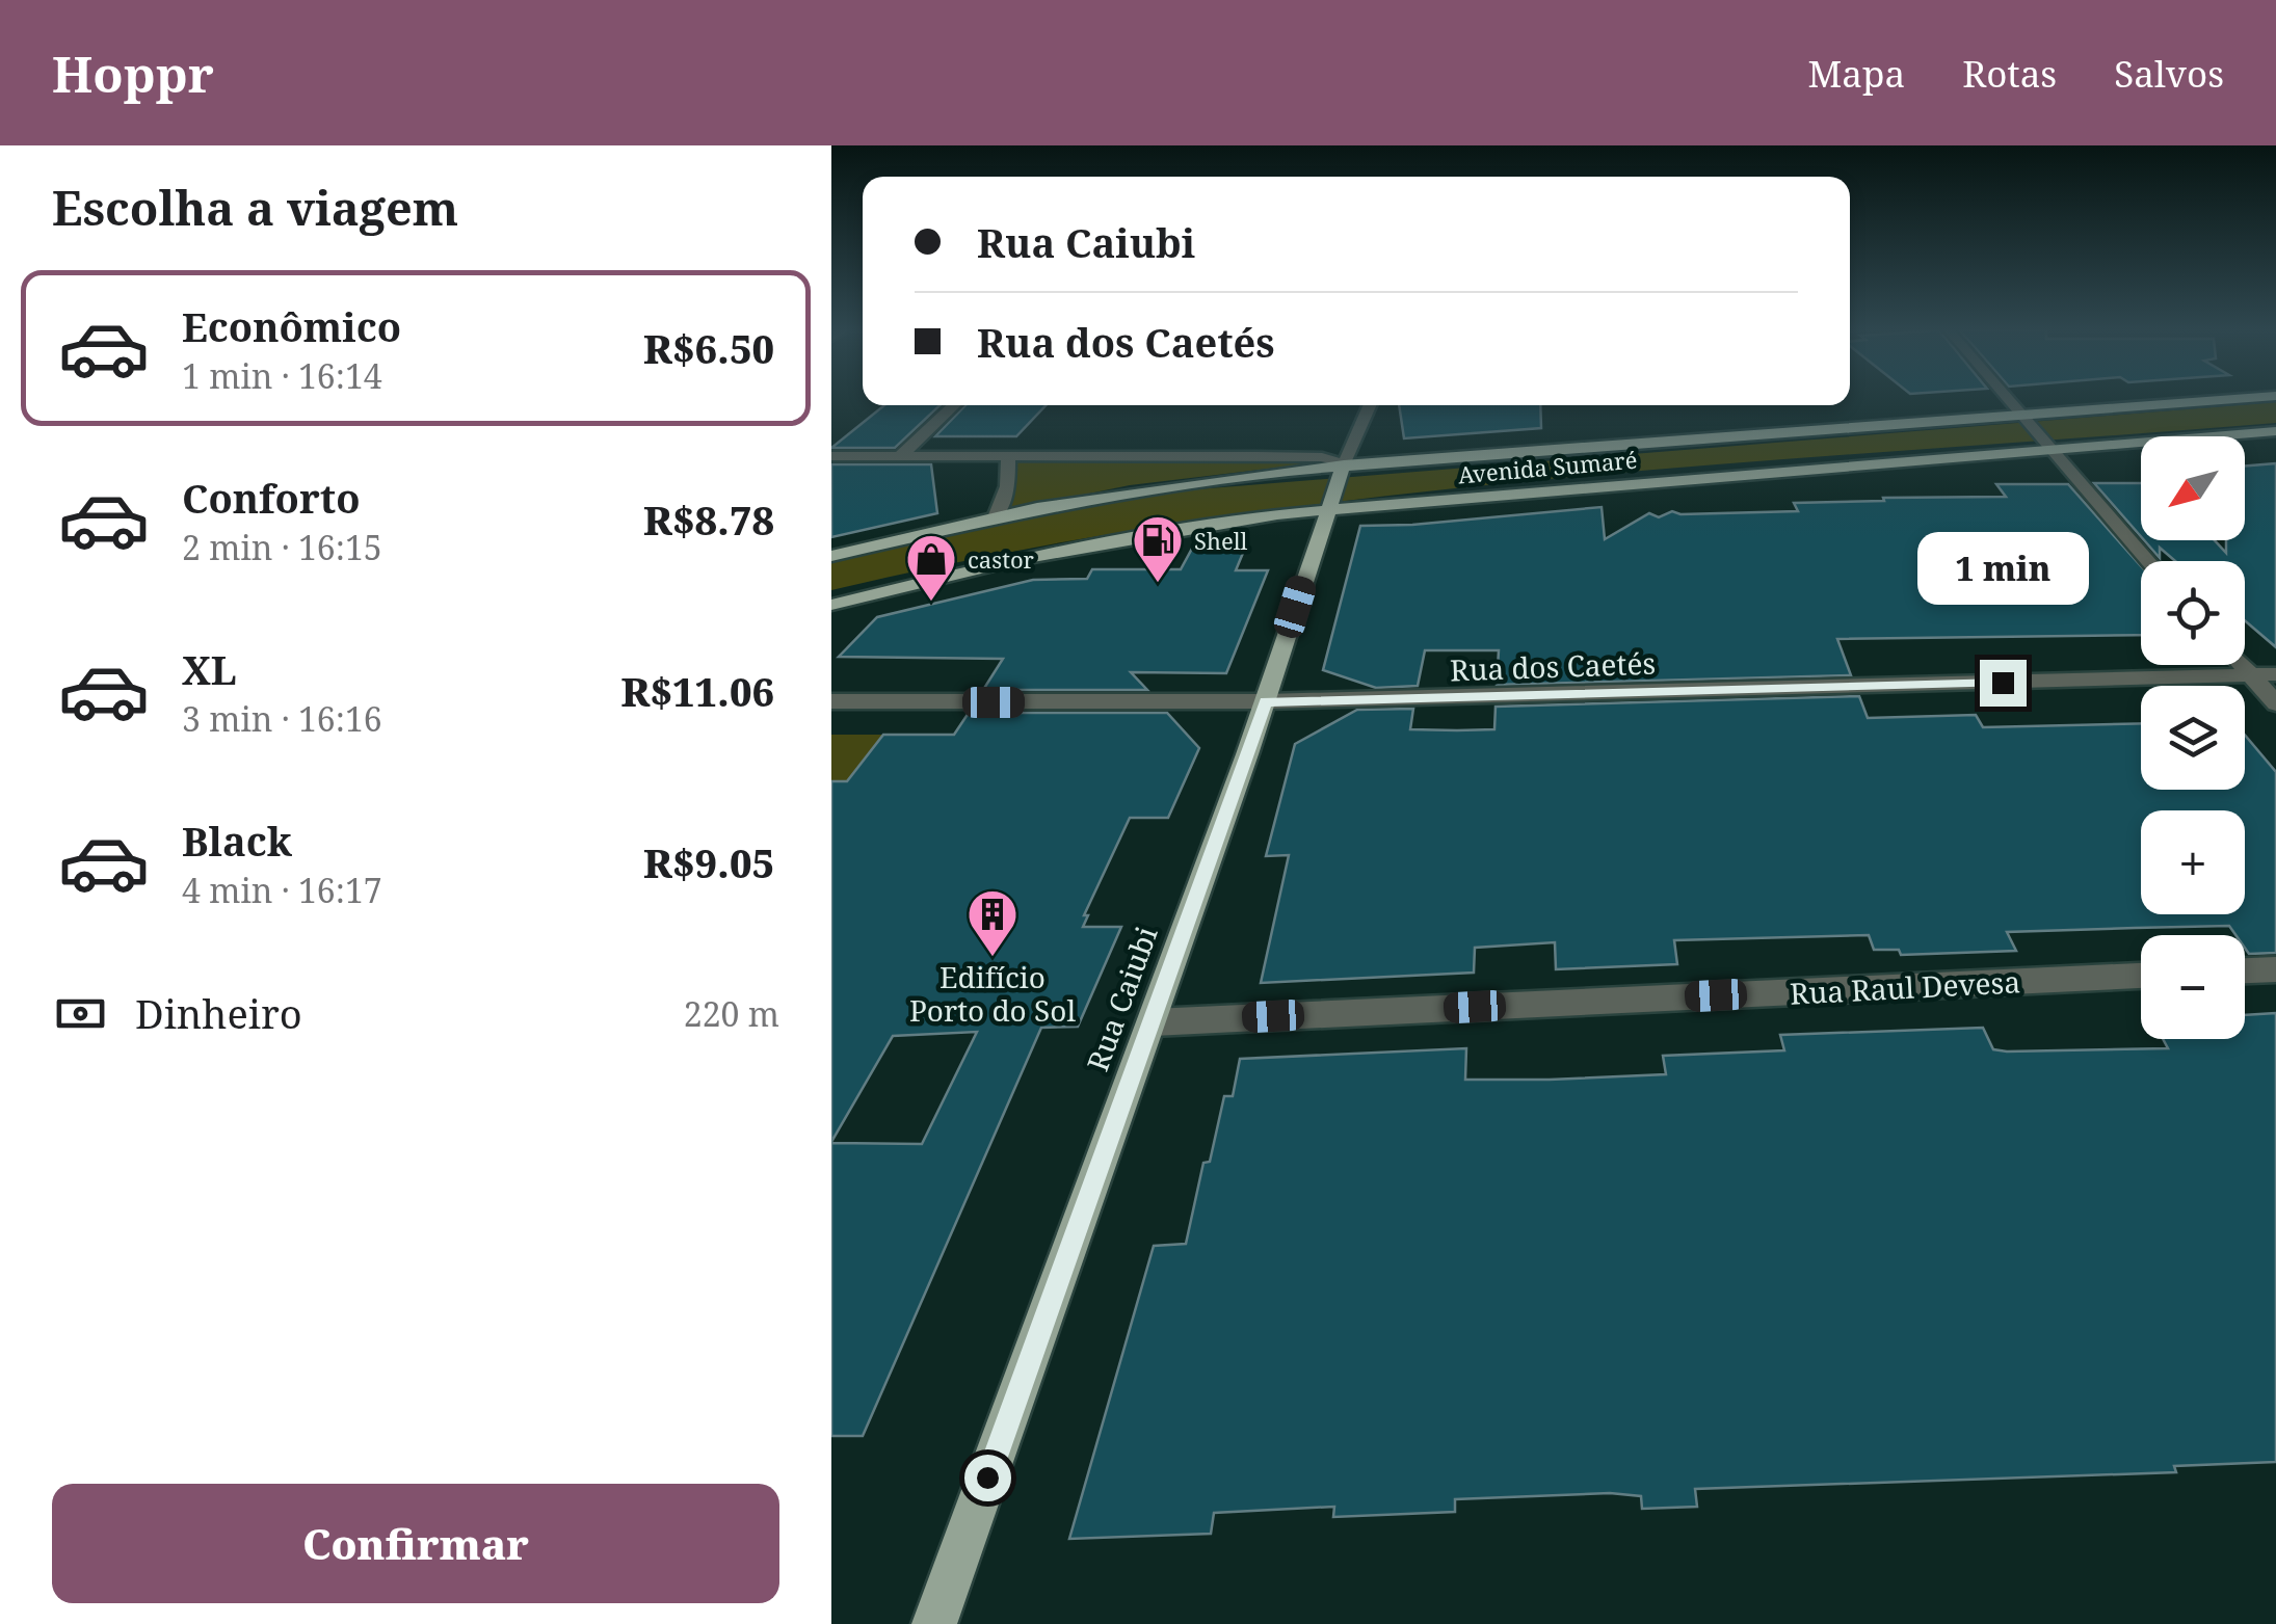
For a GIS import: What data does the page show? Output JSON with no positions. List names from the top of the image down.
{
  "streets": {
    "main road": ["Avenida Sumaré", "Rua Caiubi"],
    "street": ["Rua dos Caetés", "Rua Raul Devesa"]
  },
  "crossings": [
    ["Avenida Sumaré", "Rua Caiubi"],
    ["Rua dos Caetés", "Rua Caiubi"],
    ["Rua Raul Devesa", "Rua Caiubi"]
  ],
  "places": {
    "fuel station": ["Shell"],
    "shop": ["castor"],
    "building": ["Edifício Porto do Sol"]
  },
  "north": "bottom left",
  "page": {
    "header": "Hoppr",
    "nav": ["Mapa", "Rotas", "Salvos"],
    "heading": "Escolha a viagem",
    "banner": ["Rua Caiubi", "Rua dos Caetés"],
    "list": [
      {
        "name": "Econômico",
        "note": "1 min · 16:14",
        "value": "R$6.50"
      },
      {
        "name": "Conforto",
        "note": "2 min · 16:15",
        "value": "R$8.78"
      },
      {
        "name": "XL",
        "note": "3 min · 16:16",
        "value": "R$11.06"
      },
      {
        "name": "Black",
        "note": "4 min · 16:17",
        "value": "R$9.05"
      }
    ],
    "map_buttons": ["+", "−"],
    "bubble": "1 min",
    "pay": ["Dinheiro", "220 m"],
    "buttons": "Confirmar"
  }
}
